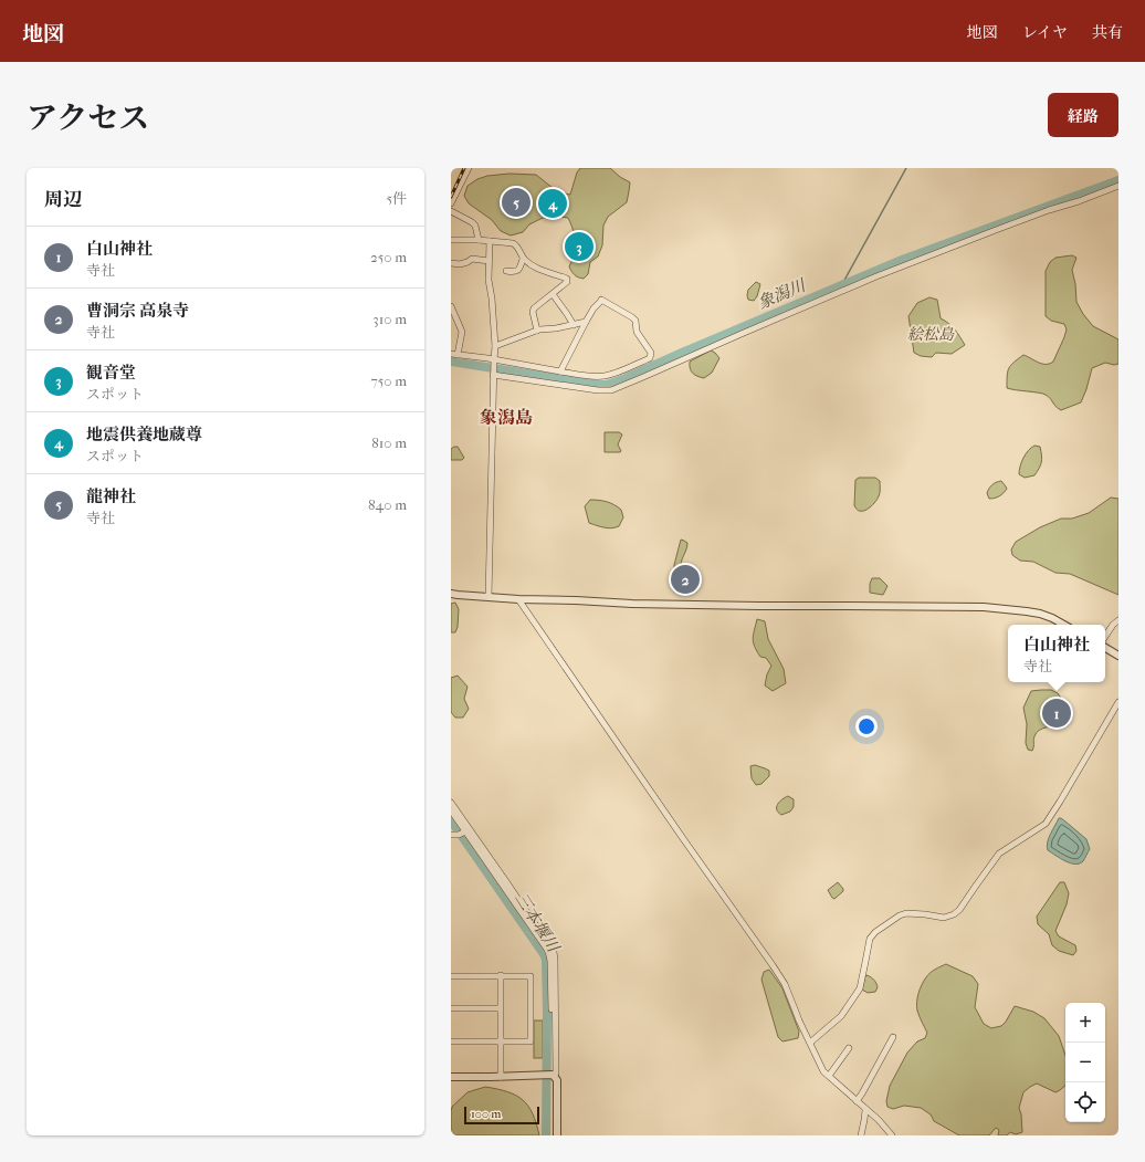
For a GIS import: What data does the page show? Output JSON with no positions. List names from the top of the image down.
{
  "districts": ["象潟島"],
  "water": ["象潟川", "三本堰川"],
  "parks": ["絵松島"],
  "scale_bar": "100 m",
  "page": {
    "header": "地図",
    "nav": ["地図", "レイヤ", "共有"],
    "title": "アクセス",
    "buttons": "経路",
    "heading": ["周辺", "5件"],
    "pins": [
      "5",
      "4",
      "3",
      "2",
      "1"
    ],
    "list": [
      {
        "mark": "1",
        "name": "白山神社",
        "note": "寺社",
        "value": "250 m"
      },
      {
        "mark": "2",
        "name": "曹洞宗 高泉寺",
        "note": "寺社",
        "value": "310 m"
      },
      {
        "mark": "3",
        "name": "観音堂",
        "note": "スポット",
        "value": "750 m"
      },
      {
        "mark": "4",
        "name": "地震供養地蔵尊",
        "note": "スポット",
        "value": "810 m"
      },
      {
        "mark": "5",
        "name": "龍神社",
        "note": "寺社",
        "value": "840 m"
      }
    ],
    "popup": ["白山神社", "寺社"],
    "map_buttons": ["+", "−"],
    "scale": "100 m"
  }
}
